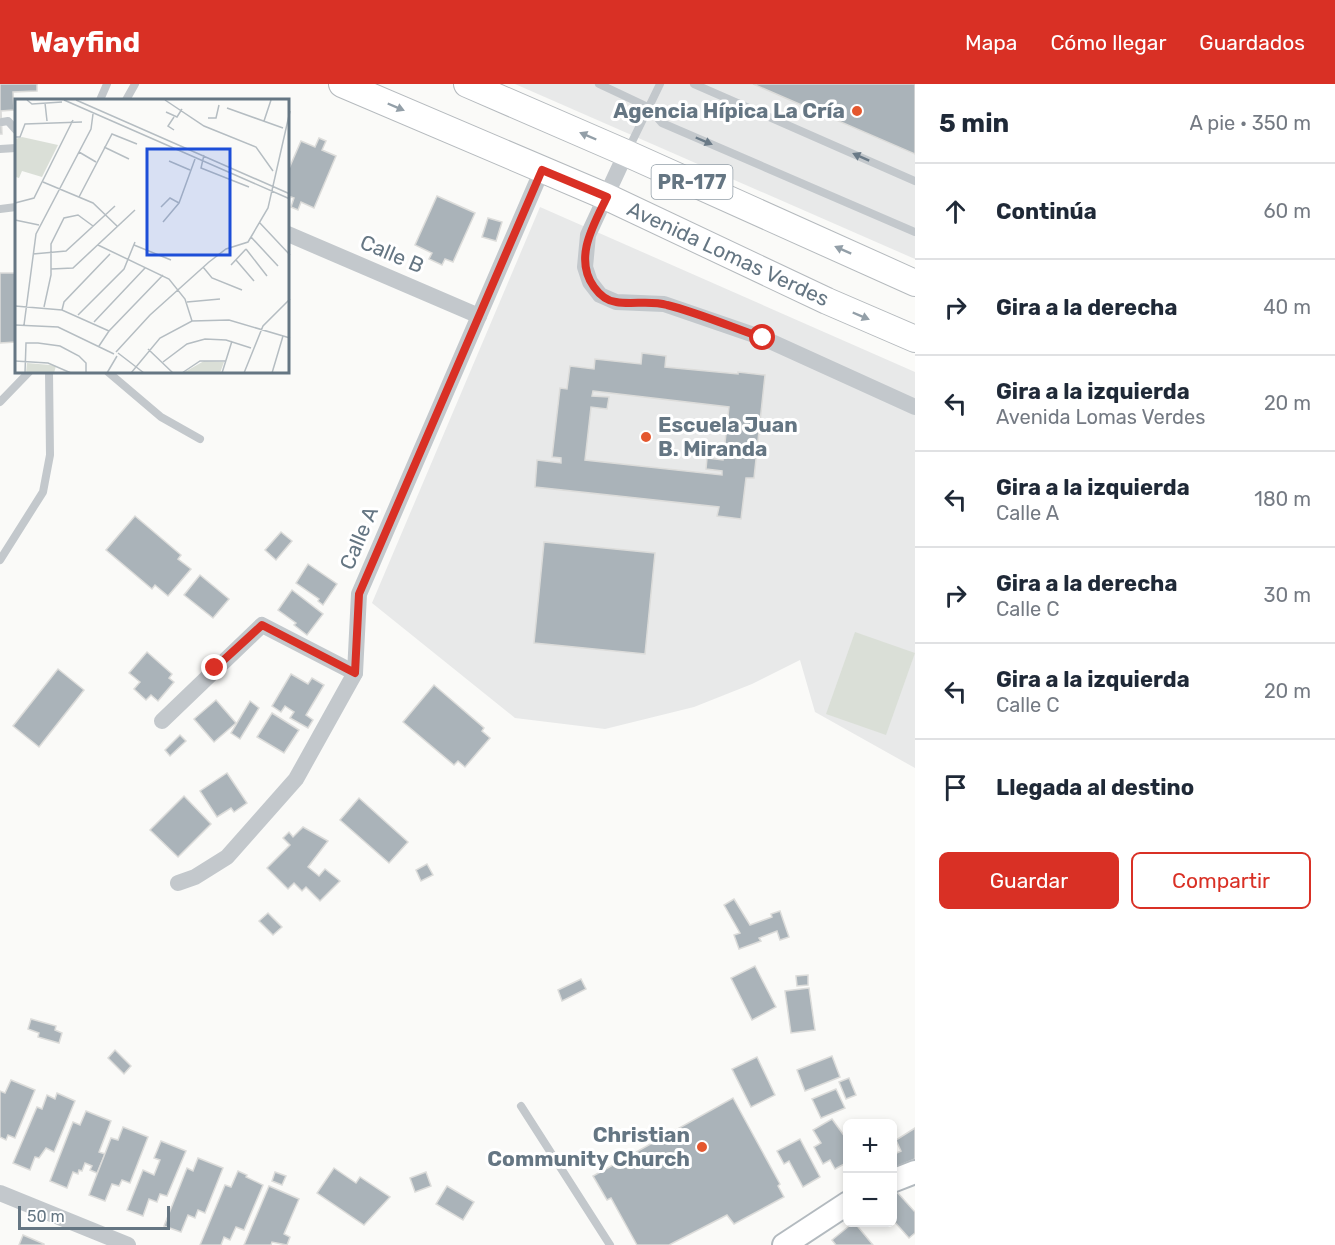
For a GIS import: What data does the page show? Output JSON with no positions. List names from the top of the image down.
{
  "streets": {
    "main road": ["PR-177", "Avenida Lomas Verdes"],
    "street": ["Calle B", "Calle A"]
  },
  "crossings": [
    ["Calle B", "Calle A"],
    ["Avenida Lomas Verdes", "Calle A"]
  ],
  "places": ["Agencia Hípica La Cría", "Escuela Juan B. Miranda", "Christian Community Church"],
  "scale_bar": "50 m",
  "page": {
    "header": "Wayfind",
    "nav": ["Mapa", "Cómo llegar", "Guardados"],
    "heading": ["5 min", "A pie · 350 m"],
    "list": [
      ["Continúa", "60 m"],
      ["Gira a la derecha", "40 m"],
      ["Gira a la izquierda", "Avenida Lomas Verdes", "20 m"],
      ["Gira a la izquierda", "Calle A", "180 m"],
      ["Gira a la derecha", "Calle C", "30 m"],
      ["Gira a la izquierda", "Calle C", "20 m"],
      "Llegada al destino"
    ],
    "buttons": ["Guardar", "Compartir"],
    "map_buttons": ["+", "−"],
    "scale": "50 m"
  }
}
